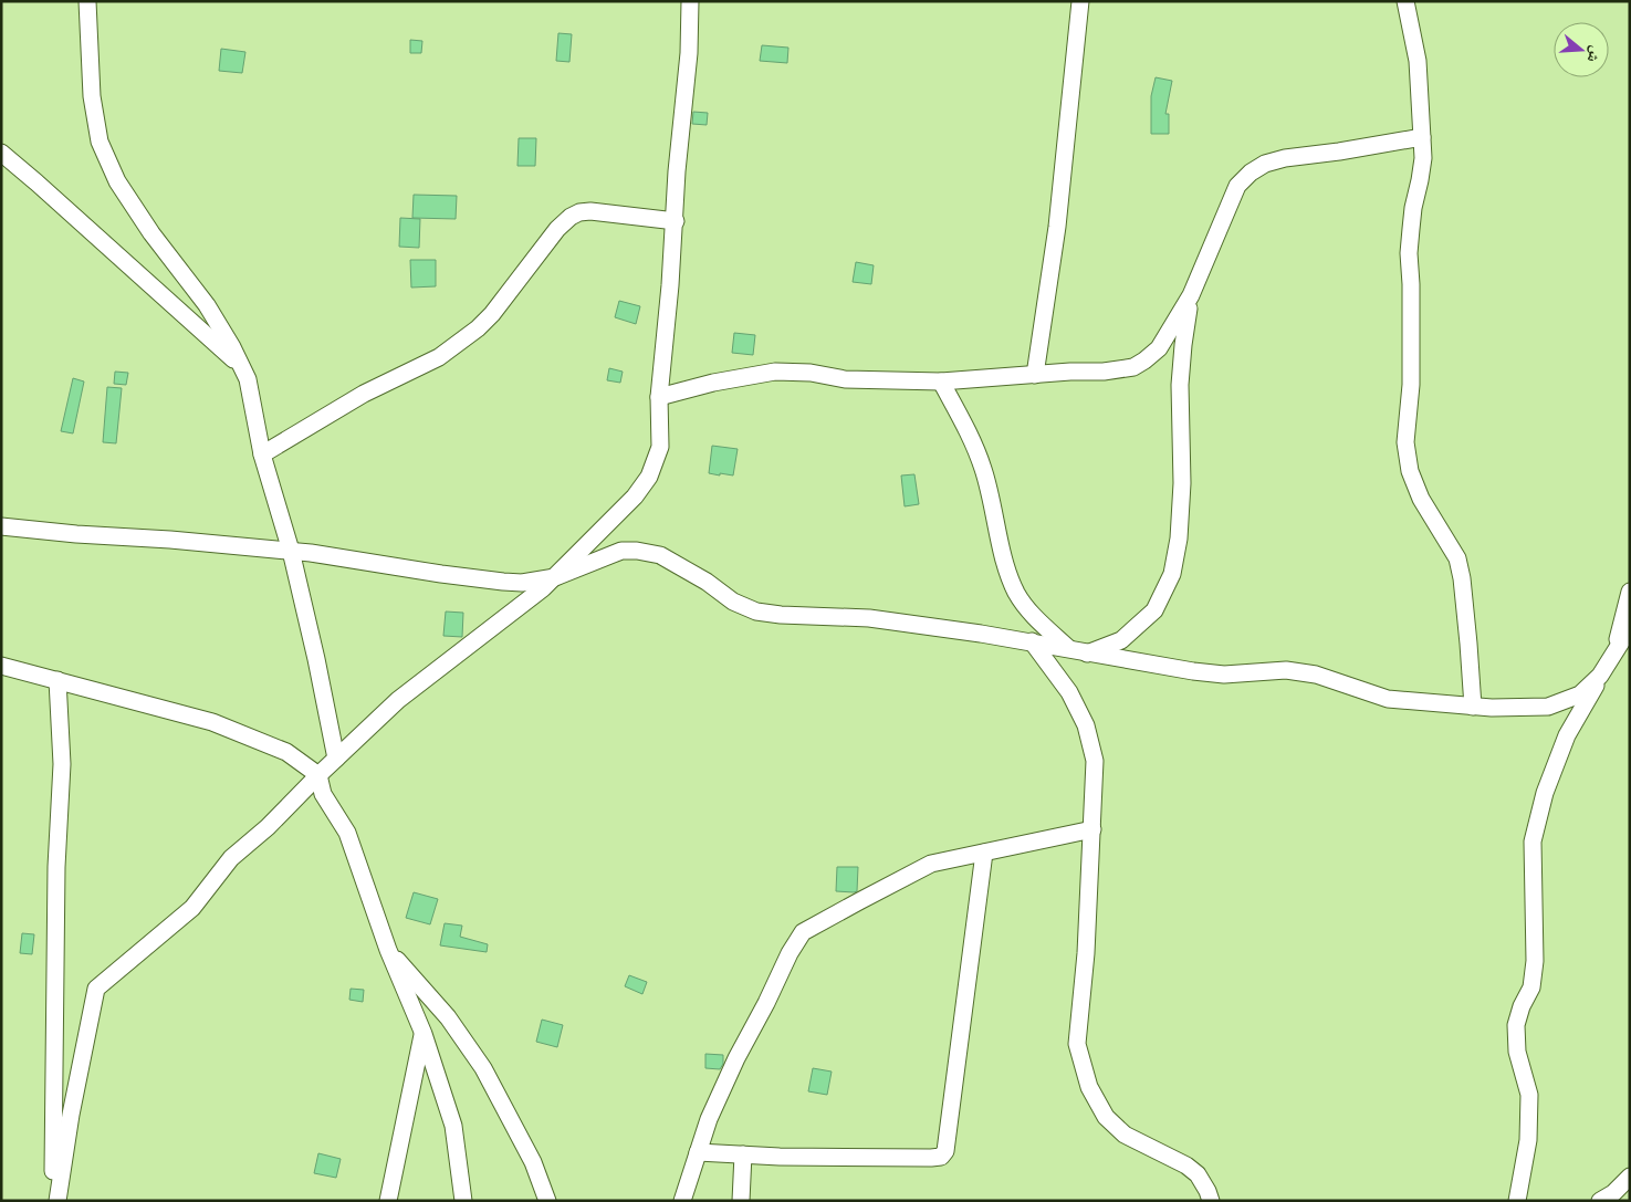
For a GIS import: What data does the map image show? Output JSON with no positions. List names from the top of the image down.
{
  "north": "right"
}
